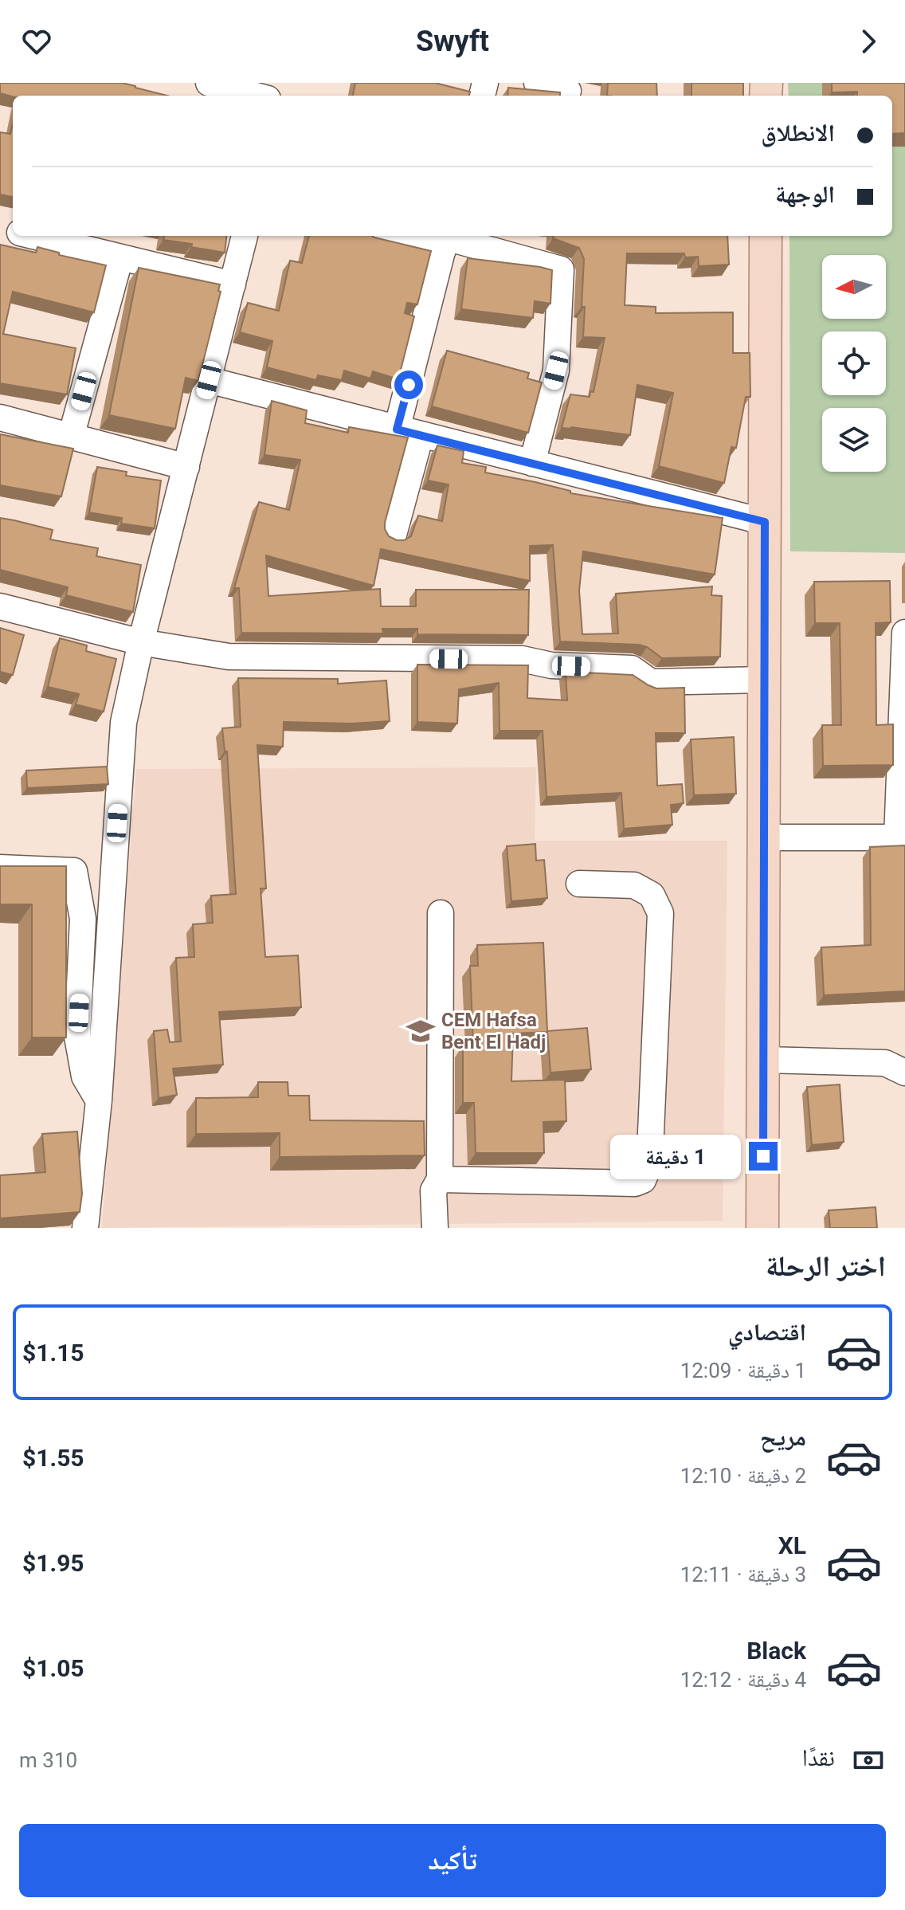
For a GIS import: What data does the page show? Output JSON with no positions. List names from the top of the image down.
{
  "places": {
    "school or university": ["CEM Hafsa Bent El Hadj"]
  },
  "north": "left",
  "page": {
    "header": "Swyft",
    "banner": ["الانطلاق", "الوجهة"],
    "bubble": "1 دقيقة",
    "heading": "اختر الرحلة",
    "list": [
      {
        "name": "اقتصادي",
        "note": "1 دقيقة · 12:09",
        "value": "$1.15"
      },
      {
        "name": "مريح",
        "note": "2 دقيقة · 12:10",
        "value": "$1.55"
      },
      {
        "name": "XL",
        "note": "3 دقيقة · 12:11",
        "value": "$1.95"
      },
      {
        "name": "Black",
        "note": "4 دقيقة · 12:12",
        "value": "$1.05"
      }
    ],
    "pay": ["نقدًا", "310 m"],
    "buttons": "تأكيد"
  }
}
